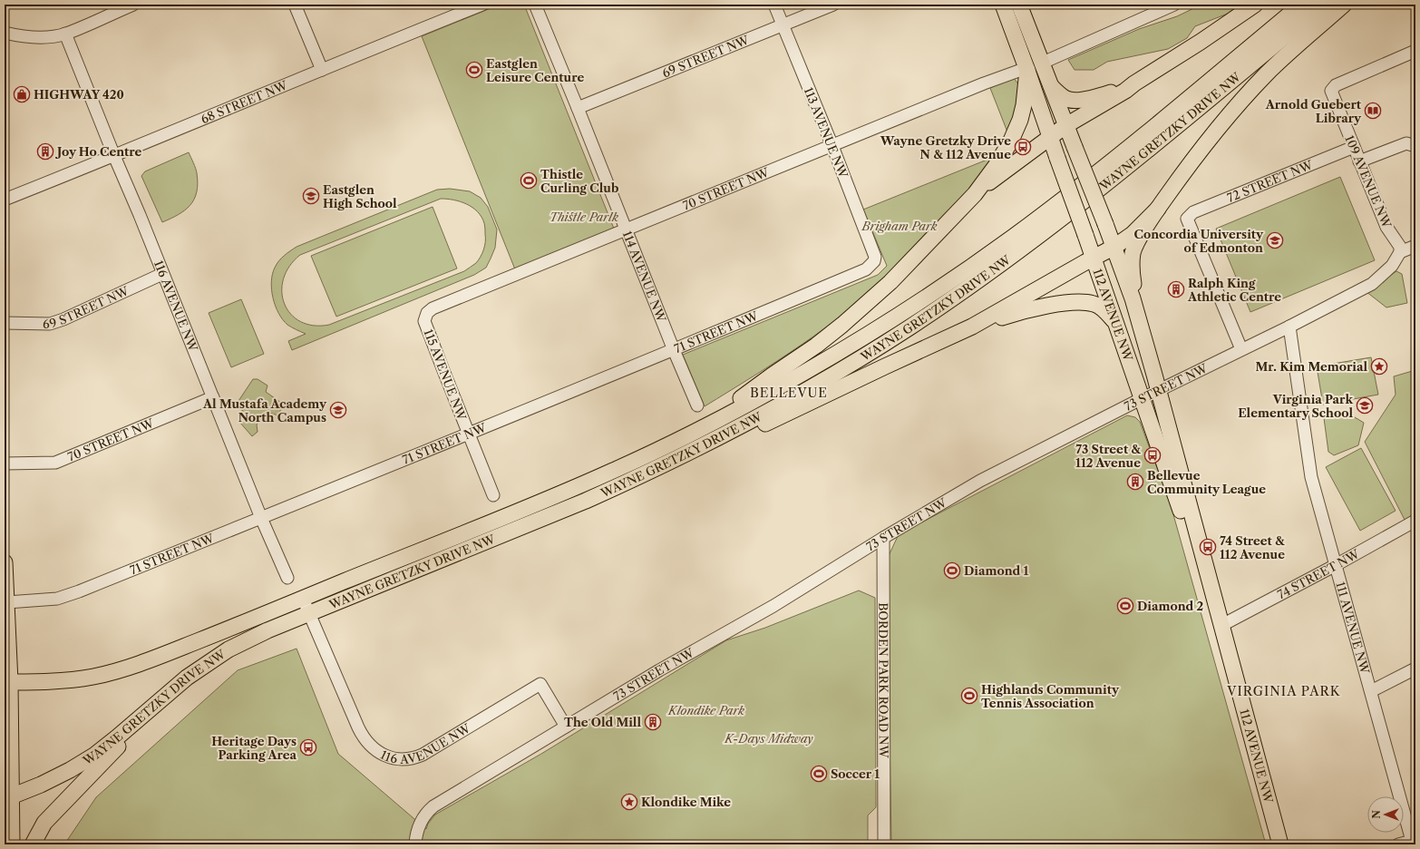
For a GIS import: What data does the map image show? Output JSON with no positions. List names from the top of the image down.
{
  "streets": {
    "main road": ["WAYNE GRETZKY DRIVE NW", "112 AVENUE NW"],
    "street": [
      "69 STREET NW",
      "68 STREET NW",
      "113 AVENUE NW",
      "72 STREET NW",
      "109 AVENUE NW",
      "70 STREET NW",
      "114 AVENUE NW",
      "116 AVENUE NW",
      "71 STREET NW",
      "115 AVENUE NW",
      "73 STREET NW",
      "74 STREET NW",
      "111 AVENUE NW",
      "BORDEN PARK ROAD NW"
    ]
  },
  "crossings": [
    ["69 STREET NW", "113 AVENUE NW"],
    ["69 STREET NW", "114 AVENUE NW"],
    ["69 STREET NW", "116 AVENUE NW"],
    ["68 STREET NW", "116 AVENUE NW"],
    ["WAYNE GRETZKY DRIVE NW", "116 AVENUE NW"],
    ["113 AVENUE NW", "70 STREET NW"],
    ["113 AVENUE NW", "71 STREET NW"],
    ["72 STREET NW", "109 AVENUE NW"],
    ["72 STREET NW", "73 STREET NW"],
    ["109 AVENUE NW", "73 STREET NW"],
    ["70 STREET NW", "114 AVENUE NW"],
    ["70 STREET NW", "116 AVENUE NW"],
    ["70 STREET NW", "112 AVENUE NW"],
    ["70 STREET NW", "115 AVENUE NW"],
    ["114 AVENUE NW", "71 STREET NW"],
    ["116 AVENUE NW", "71 STREET NW"],
    ["116 AVENUE NW", "73 STREET NW"],
    ["112 AVENUE NW", "73 STREET NW"],
    ["112 AVENUE NW", "74 STREET NW"],
    ["71 STREET NW", "115 AVENUE NW"],
    ["73 STREET NW", "111 AVENUE NW"],
    ["73 STREET NW", "BORDEN PARK ROAD NW"],
    ["74 STREET NW", "111 AVENUE NW"]
  ],
  "districts": ["BELLEVUE", "VIRGINIA PARK"],
  "parks": [
    "Thistle Parlk",
    "Brigham Park",
    "Klondike Park",
    "K-Days Midway"
  ],
  "places": {
    "sports": [
      "Eastglen Leisure Centure",
      "Thistle Curling Club",
      "Diamond 1",
      "Diamond 2",
      "Highlands Community Tennis Association",
      "Soccer 1"
    ],
    "shop": ["HIGHWAY 420"],
    "library": ["Arnold Guebert Library"],
    "bus stop": [
      "Wayne Gretzky Drive N & 112 Avenue",
      "73 Street & 112 Avenue",
      "74 Street & 112 Avenue",
      "Heritage Days Parking Area"
    ],
    "building": [
      "Joy Ho Centre",
      "Ralph King Athletic Centre",
      "Bellevue Community League",
      "The Old Mill"
    ],
    "school or university": [
      "Eastglen High School",
      "Concordia University of Edmonton",
      "Virginia Park Elementary School",
      "Al Mustafa Academy North Campus"
    ],
    "place": ["Mr. Kim Memorial", "Klondike Mike"]
  },
  "north": "left"
}
